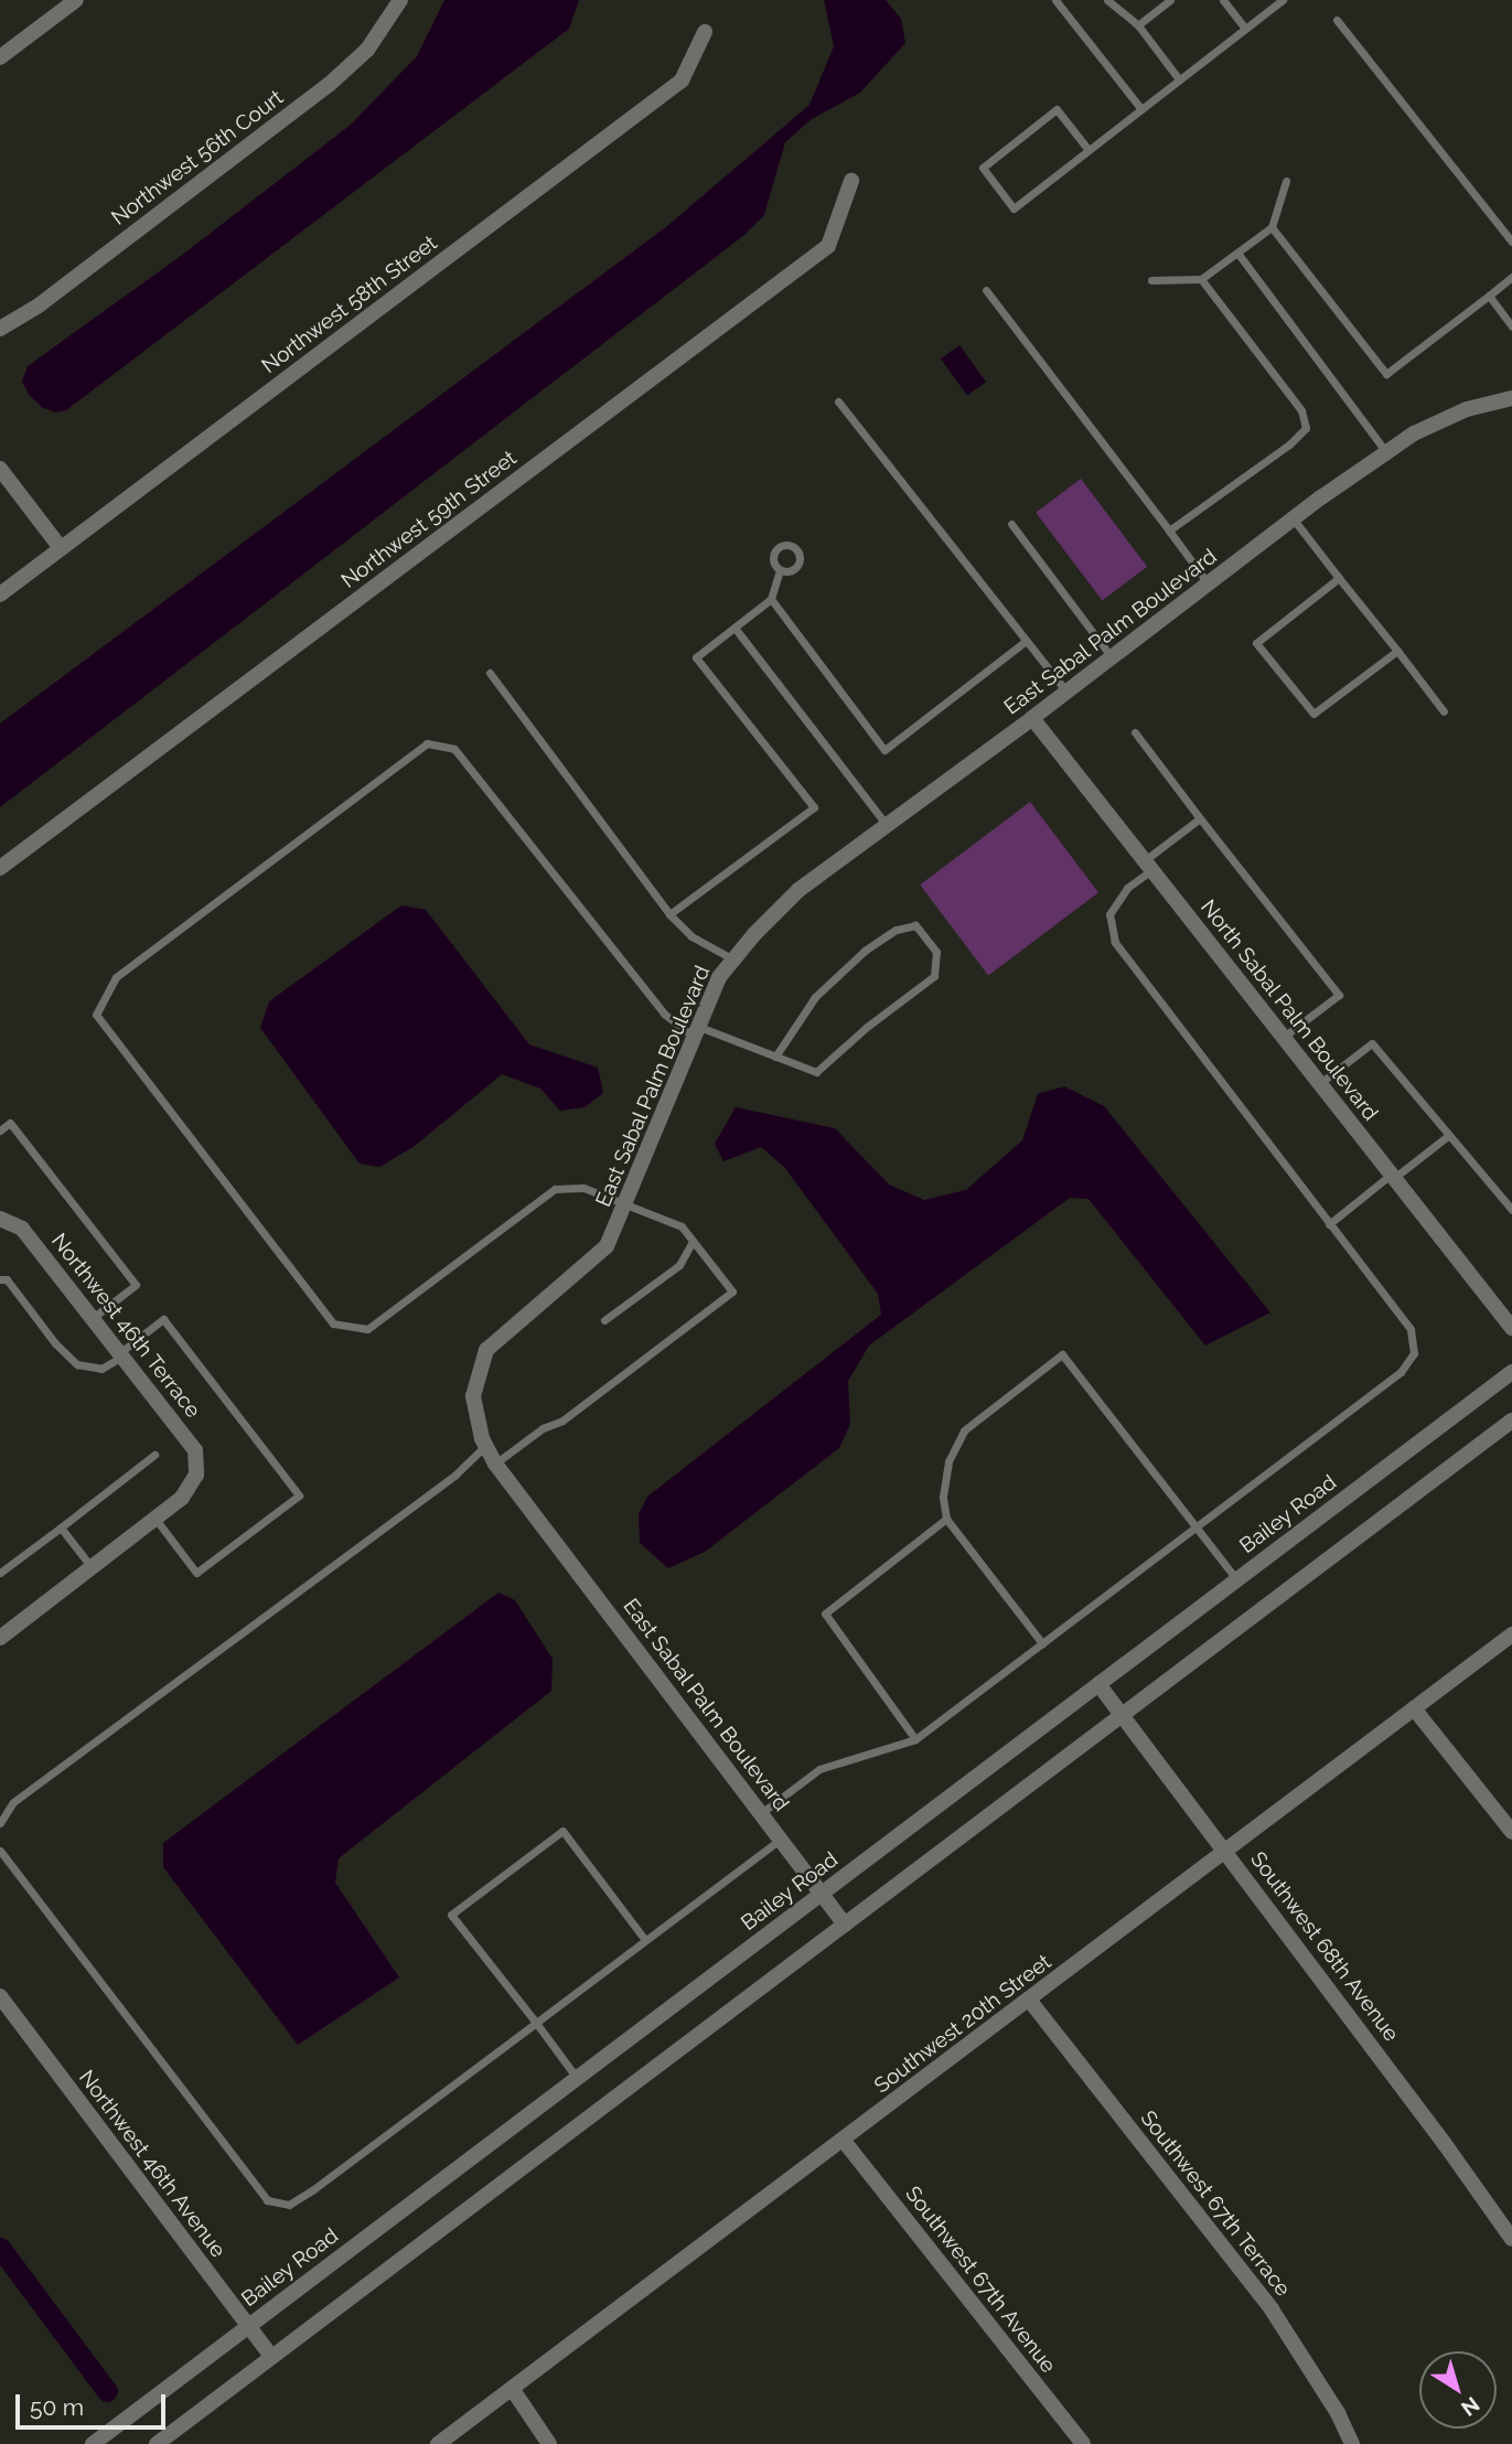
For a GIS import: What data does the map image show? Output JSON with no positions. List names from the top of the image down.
{
  "streets": {
    "street": [
      "Northwest 56th Court",
      "Northwest 58th Street",
      "Northwest 59th Street",
      "East Sabal Palm Boulevard",
      "North Sabal Palm Boulevard",
      "Northwest 46th Terrace",
      "Bailey Road",
      "Southwest 68th Avenue",
      "Southwest 20th Street",
      "Northwest 46th Avenue",
      "Southwest 67th Terrace",
      "Southwest 67th Avenue"
    ]
  },
  "crossings": [
    ["East Sabal Palm Boulevard", "North Sabal Palm Boulevard"],
    ["East Sabal Palm Boulevard", "Bailey Road"],
    ["Bailey Road", "Southwest 68th Avenue"],
    ["Bailey Road", "Northwest 46th Avenue"],
    ["Southwest 68th Avenue", "Southwest 20th Street"],
    ["Southwest 20th Street", "Southwest 67th Terrace"],
    ["Southwest 20th Street", "Southwest 67th Avenue"]
  ],
  "scale_bar": "50 m",
  "north": "bottom right"
}
